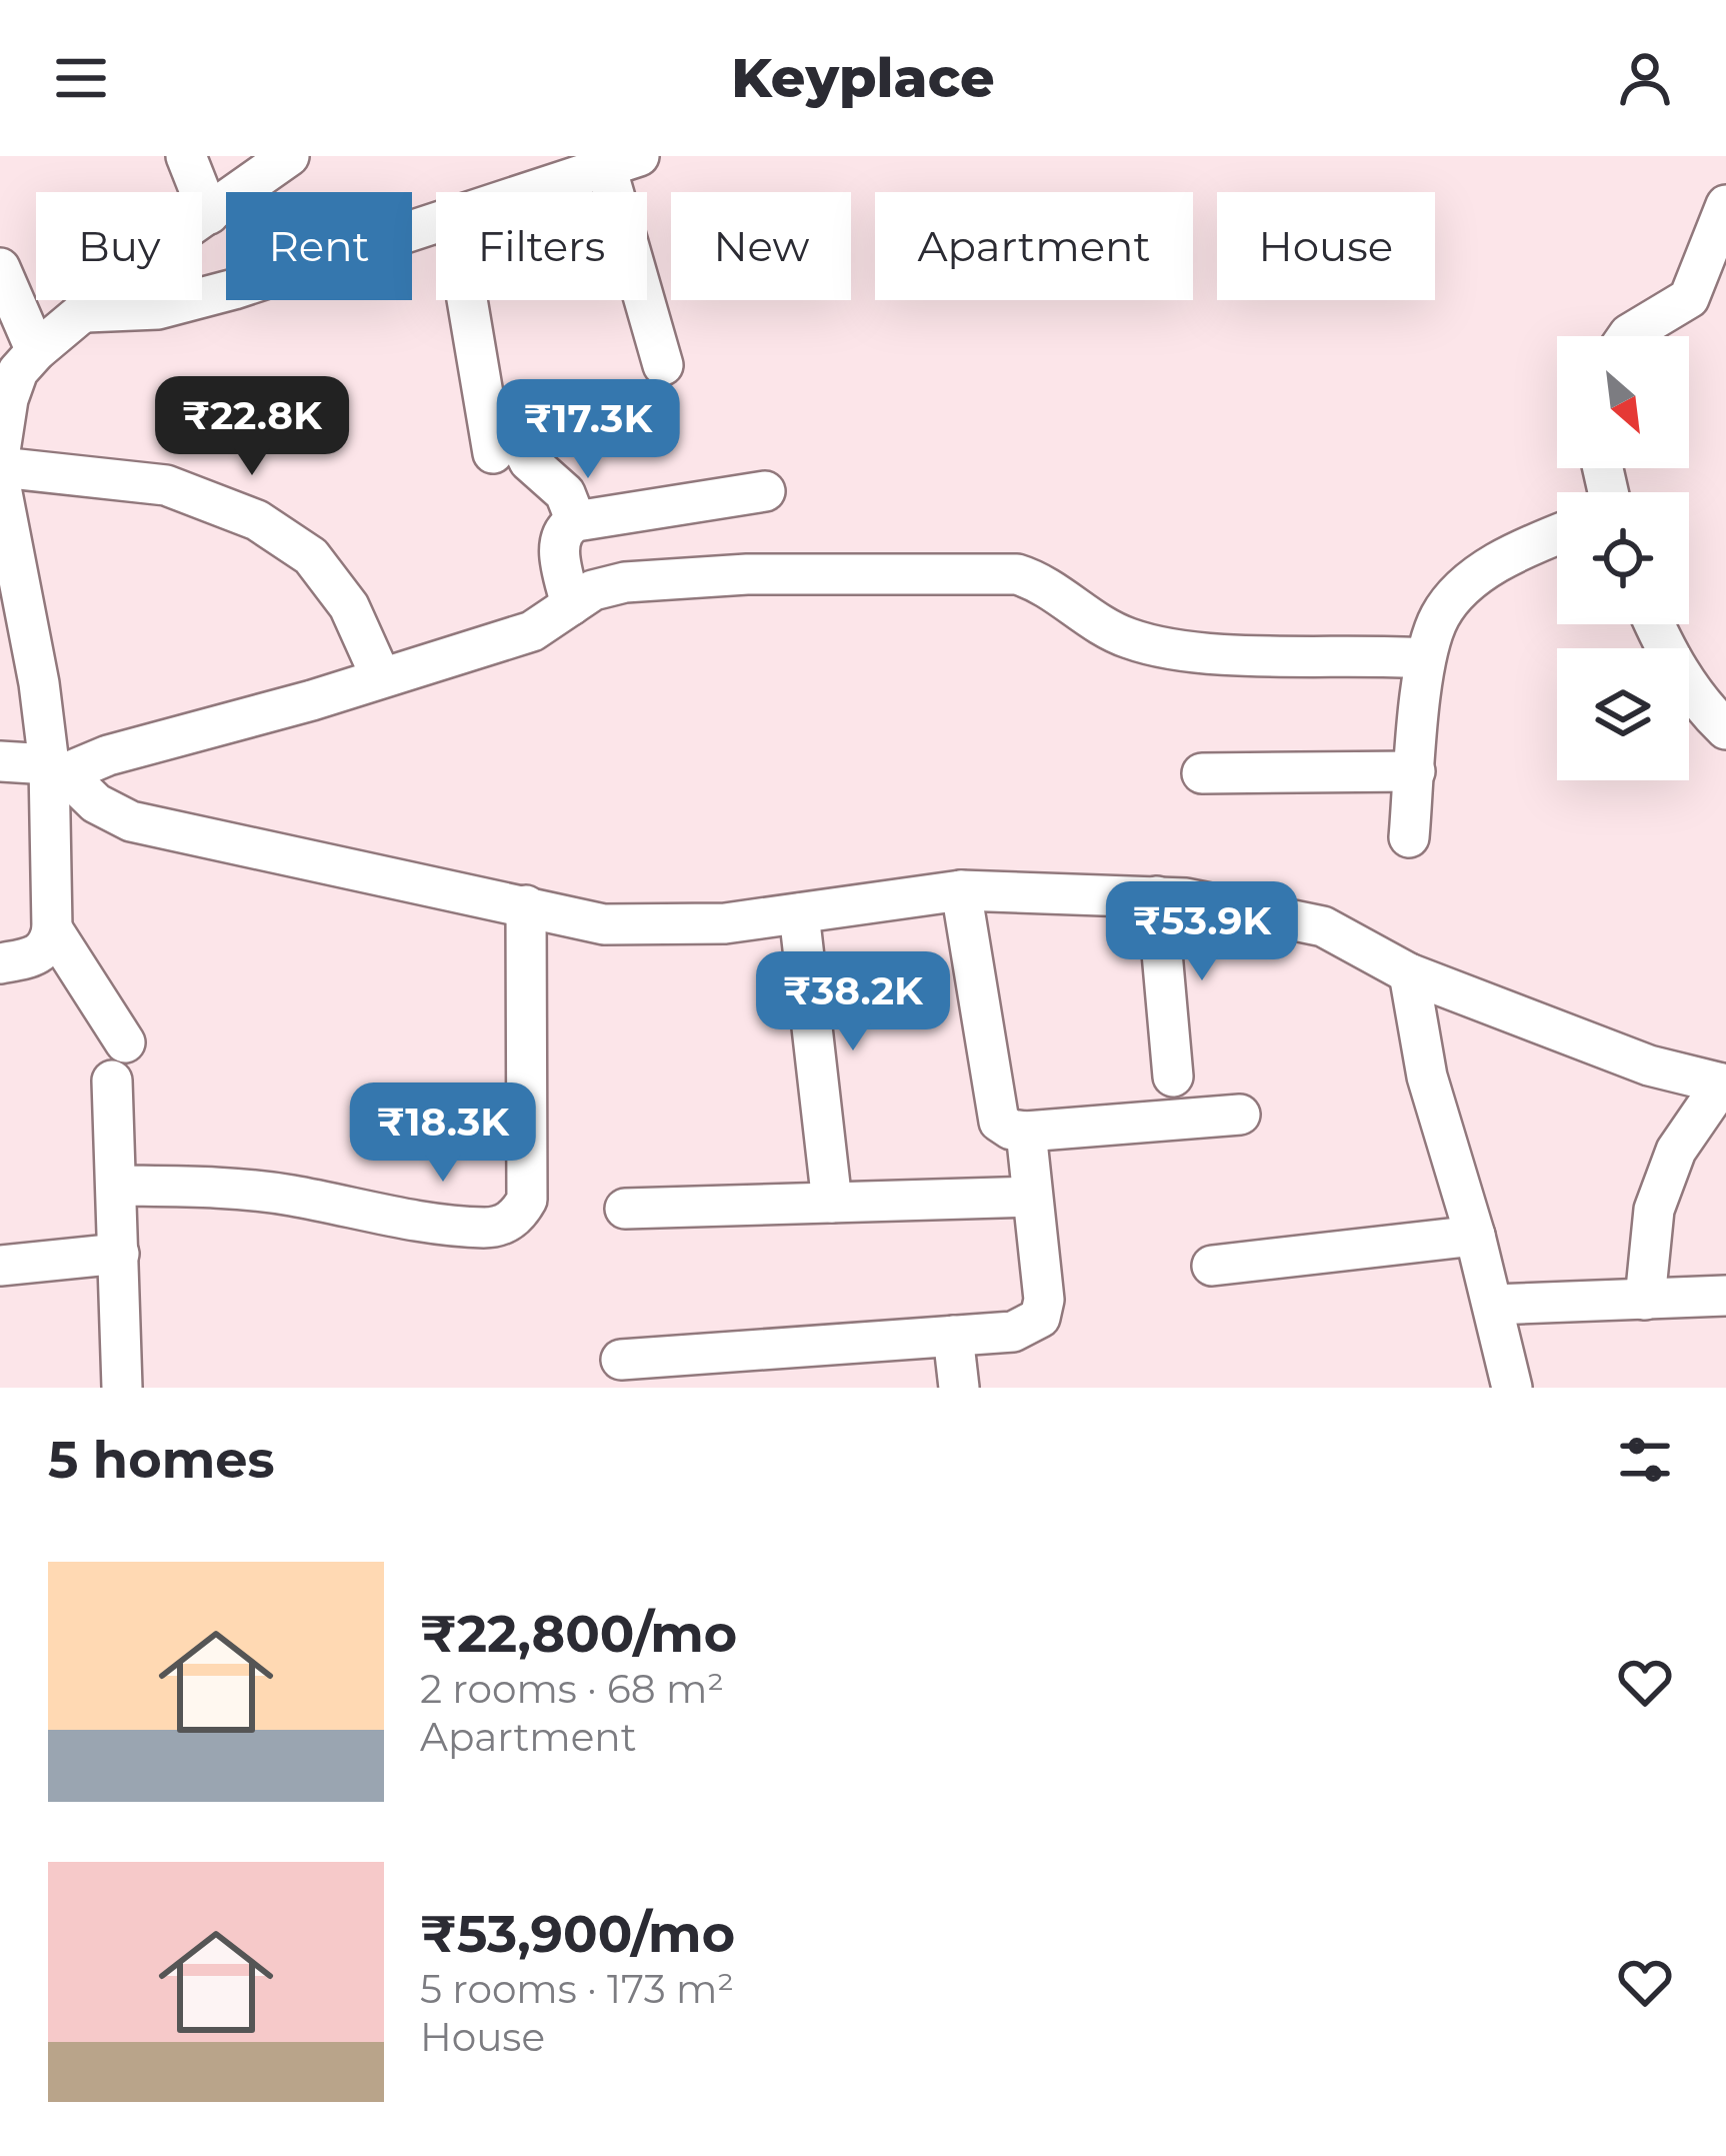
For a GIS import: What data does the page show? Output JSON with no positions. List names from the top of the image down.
{
  "north": "bottom right",
  "page": {
    "header": "Keyplace",
    "chip": [
      "Buy",
      "Rent",
      "Filters",
      "New",
      "Apartment",
      "House"
    ],
    "price": [
      "₹22.8K",
      "₹17.3K",
      "₹53.9K",
      "₹38.2K",
      "₹18.3K"
    ],
    "heading": "5 homes",
    "list": [
      {
        "name": "₹22,800/mo",
        "note": "2 rooms · 68 m² · Apartment"
      },
      {
        "name": "₹53,900/mo",
        "note": "5 rooms · 173 m² · House"
      }
    ]
  }
}
